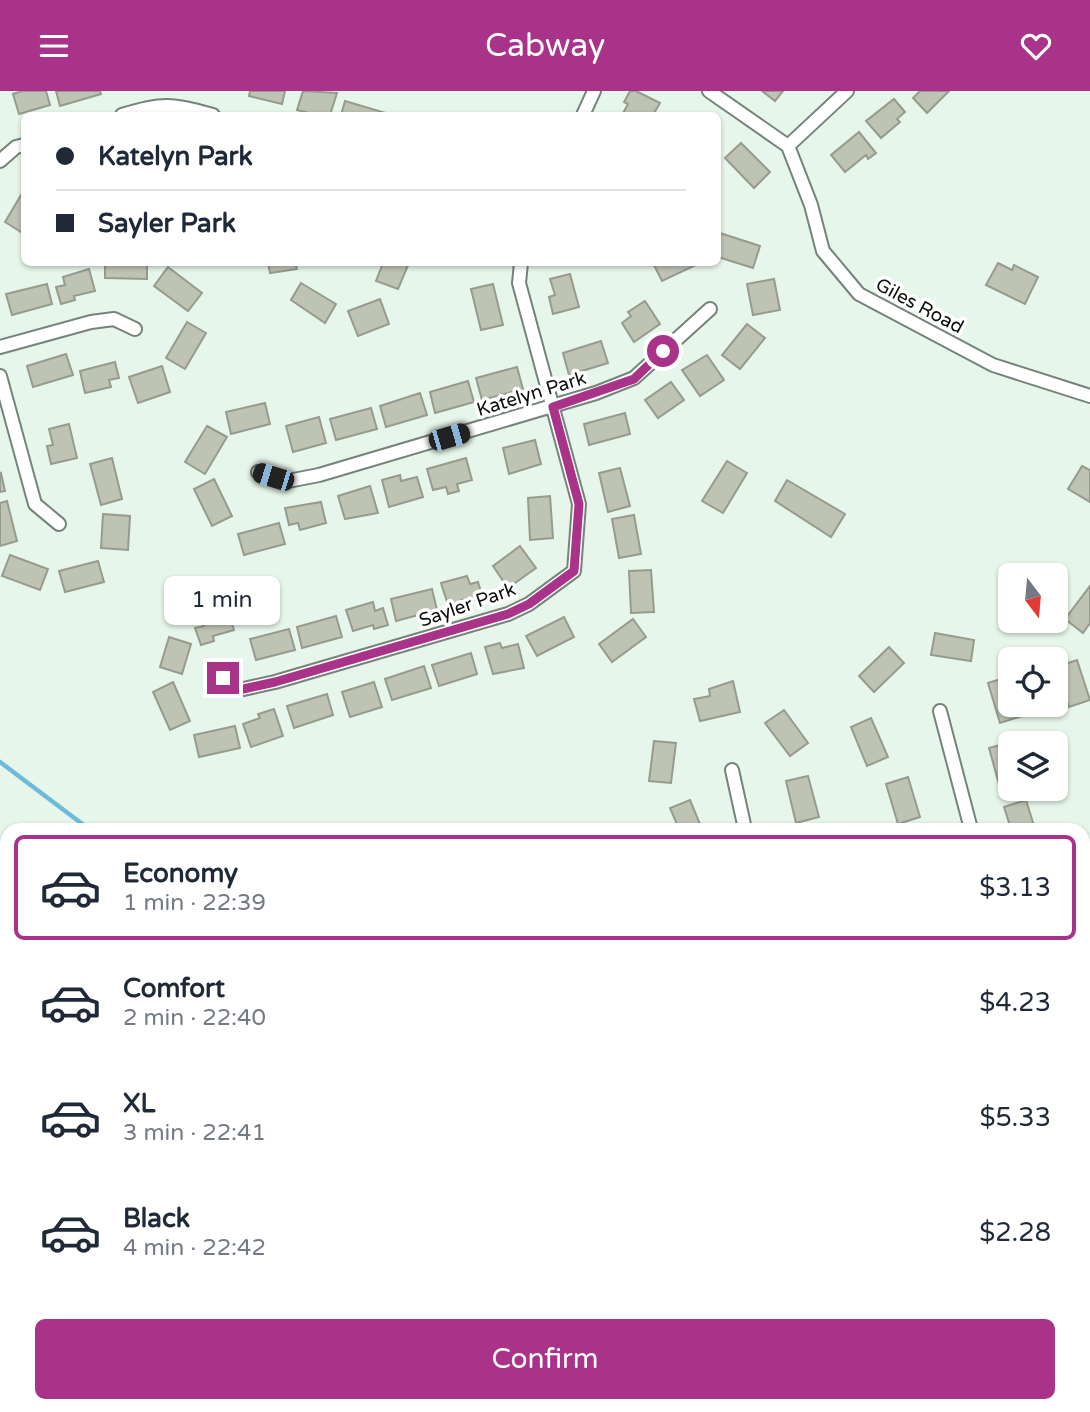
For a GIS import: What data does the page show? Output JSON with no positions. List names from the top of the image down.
{
  "streets": {
    "street": ["Giles Road", "Katelyn Park", "Sayler Park"]
  },
  "crossings": [
    ["Katelyn Park", "Sayler Park"]
  ],
  "north": "bottom",
  "page": {
    "header": "Cabway",
    "banner": ["Katelyn Park", "Sayler Park"],
    "bubble": "1 min",
    "list": [
      {
        "name": "Economy",
        "note": "1 min · 22:39",
        "value": "$3.13"
      },
      {
        "name": "Comfort",
        "note": "2 min · 22:40",
        "value": "$4.23"
      },
      {
        "name": "XL",
        "note": "3 min · 22:41",
        "value": "$5.33"
      },
      {
        "name": "Black",
        "note": "4 min · 22:42",
        "value": "$2.28"
      }
    ],
    "buttons": "Confirm"
  }
}
